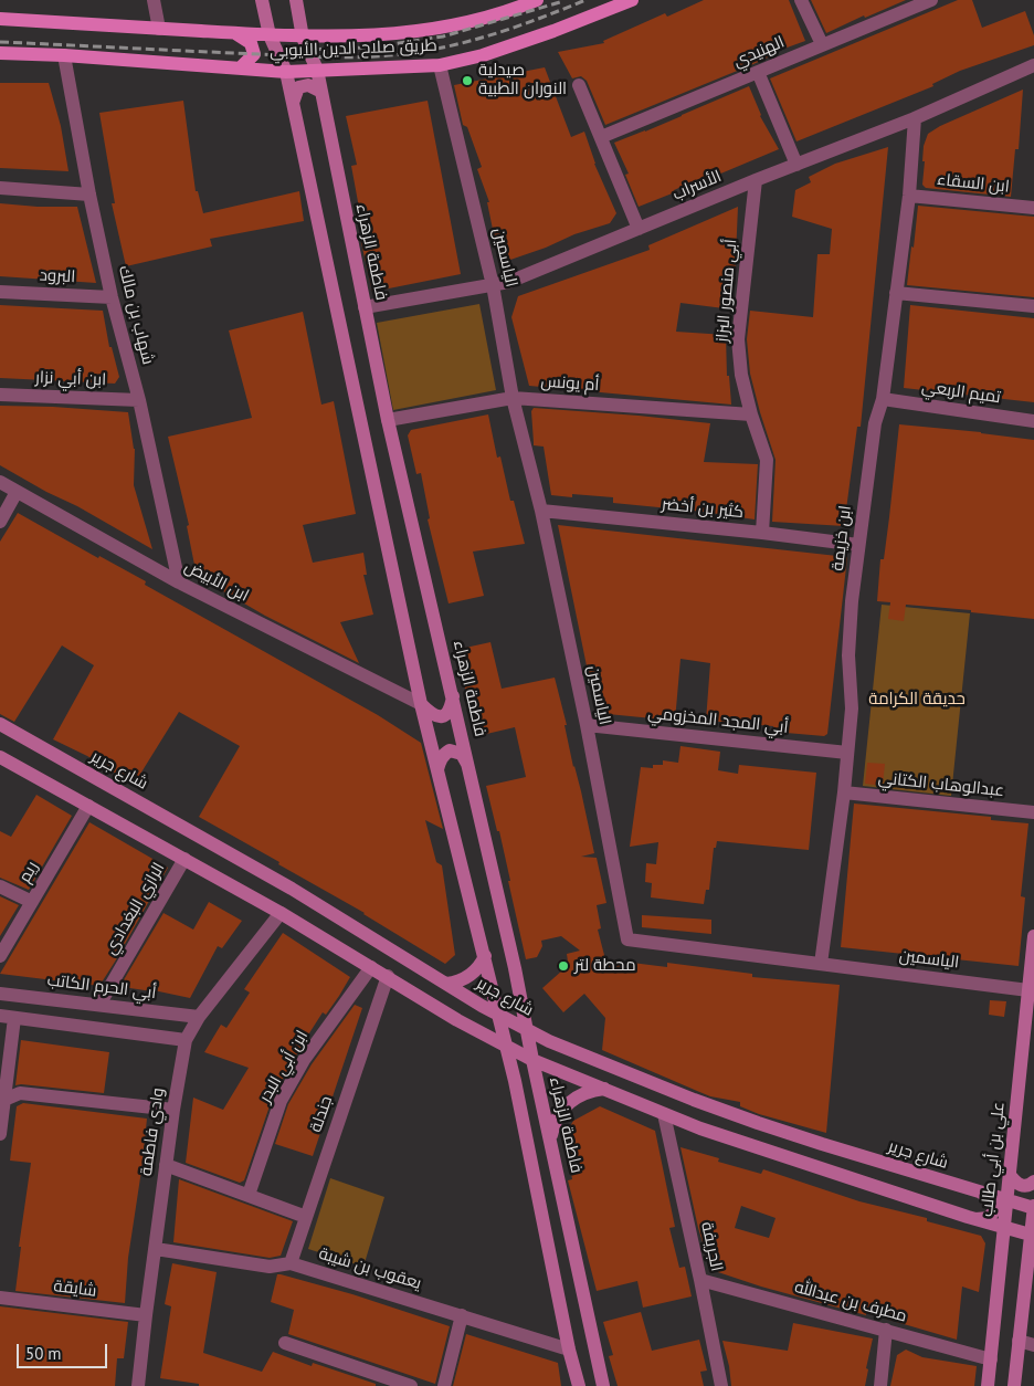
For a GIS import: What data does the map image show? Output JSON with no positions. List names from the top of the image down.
{
  "streets": {
    "main road": [
      "طريق صلاح الدين الأيوبي",
      "فاطمة الزهراء",
      "شارع جرير",
      "علي بن أبي طالب"
    ],
    "street": [
      "الهنيدي",
      "ابن السقاء",
      "الأسراب",
      "الياسمين",
      "البرود",
      "أبي منصور البزاز",
      "شهاب بن مالك",
      "ابن أبي نزار",
      "أم يونس",
      "تميم الربعي",
      "كثير بن أخضر",
      "ابن خزيمة",
      "ابن الأبيض",
      "أبي المجد المخزومي",
      "عبدالوهاب الكتاني",
      "ريم",
      "الرازي البغدادي",
      "أبي الحرم الكاتب",
      "ابن أبي البدر",
      "جندلة",
      "وادي فاطمة",
      "الجريفة",
      "يعقوب بن شيبة",
      "شايقة",
      "مطرف بن عبدالله"
    ]
  },
  "crossings": [
    ["طريق صلاح الدين الأيوبي", "فاطمة الزهراء"],
    ["طريق صلاح الدين الأيوبي", "الياسمين"],
    ["طريق صلاح الدين الأيوبي", "شهاب بن مالك"],
    ["ابن السقاء", "ابن خزيمة"],
    ["الأسراب", "فاطمة الزهراء"],
    ["الأسراب", "الياسمين"],
    ["الأسراب", "أبي منصور البزاز"],
    ["الأسراب", "ابن خزيمة"],
    ["فاطمة الزهراء", "أم يونس"],
    ["فاطمة الزهراء", "شارع جرير"],
    ["الياسمين", "أم يونس"],
    ["الياسمين", "كثير بن أخضر"],
    ["الياسمين", "ابن خزيمة"],
    ["الياسمين", "أبي المجد المخزومي"],
    ["الياسمين", "علي بن أبي طالب"],
    ["البرود", "شهاب بن مالك"],
    ["أبي منصور البزاز", "أم يونس"],
    ["أبي منصور البزاز", "كثير بن أخضر"],
    ["شهاب بن مالك", "ابن أبي نزار"],
    ["شهاب بن مالك", "ابن الأبيض"],
    ["تميم الربعي", "ابن خزيمة"],
    ["كثير بن أخضر", "ابن خزيمة"],
    ["ابن خزيمة", "أبي المجد المخزومي"],
    ["ابن خزيمة", "عبدالوهاب الكتاني"],
    ["شارع جرير", "علي بن أبي طالب"],
    ["الرازي البغدادي", "أبي الحرم الكاتب"],
    ["أبي الحرم الكاتب", "وادي فاطمة"],
    ["جندلة", "يعقوب بن شيبة"],
    ["وادي فاطمة", "يعقوب بن شيبة"],
    ["وادي فاطمة", "شايقة"],
    ["علي بن أبي طالب", "مطرف بن عبدالله"],
    ["الجريفة", "مطرف بن عبدالله"]
  ],
  "parks": ["حديقة الكرامة"],
  "places": ["صيدلية النوران الطبية", "محطة لتر"],
  "scale_bar": "50 m"
}
